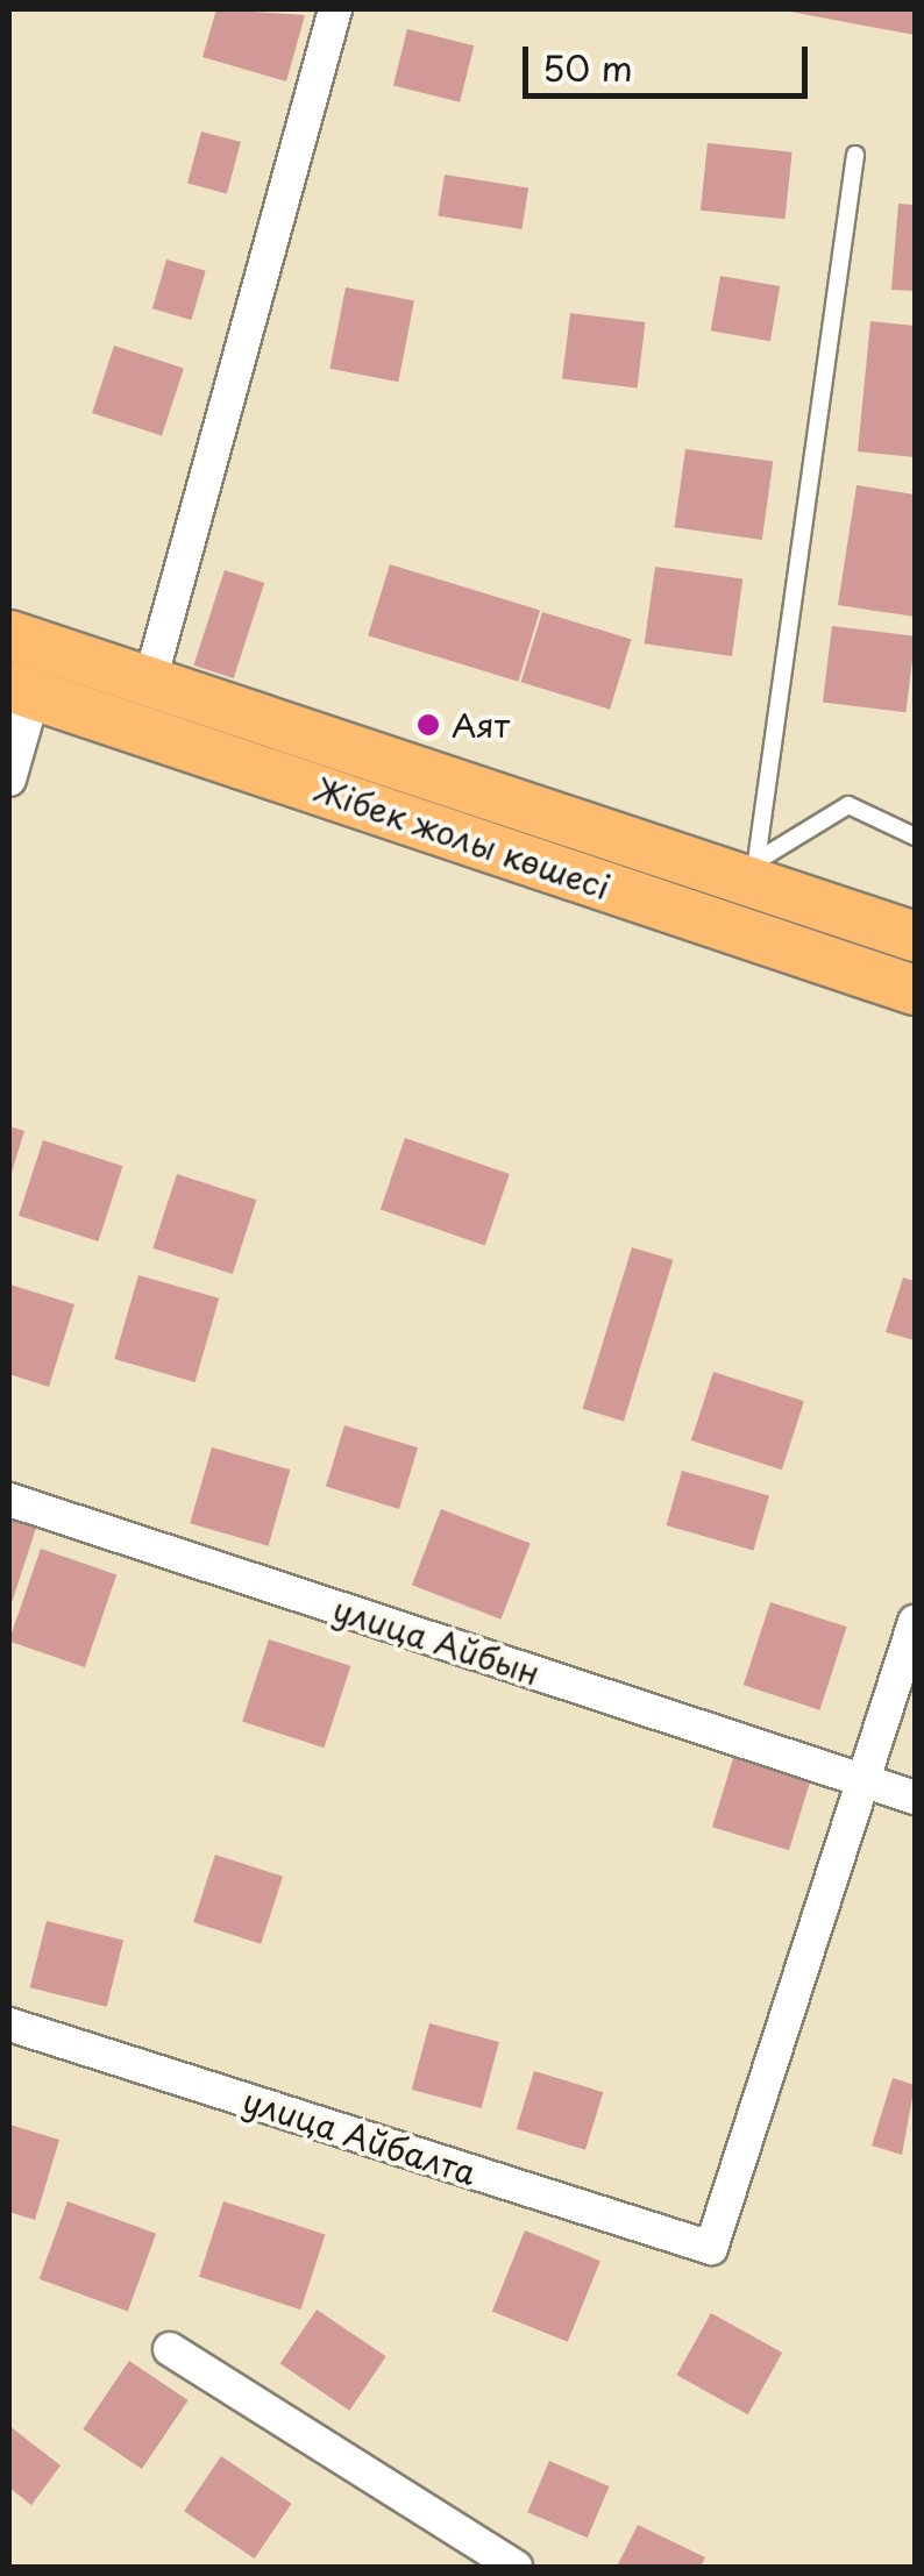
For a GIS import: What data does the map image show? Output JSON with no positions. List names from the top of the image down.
{
  "streets": {
    "main road": ["Жібек жолы көшесі"],
    "street": ["улица Айбын", "улица Айбалта"]
  },
  "crossings": [
    ["улица Айбын", "улица Айбалта"]
  ],
  "places": ["Аят"],
  "scale_bar": "50 m"
}
